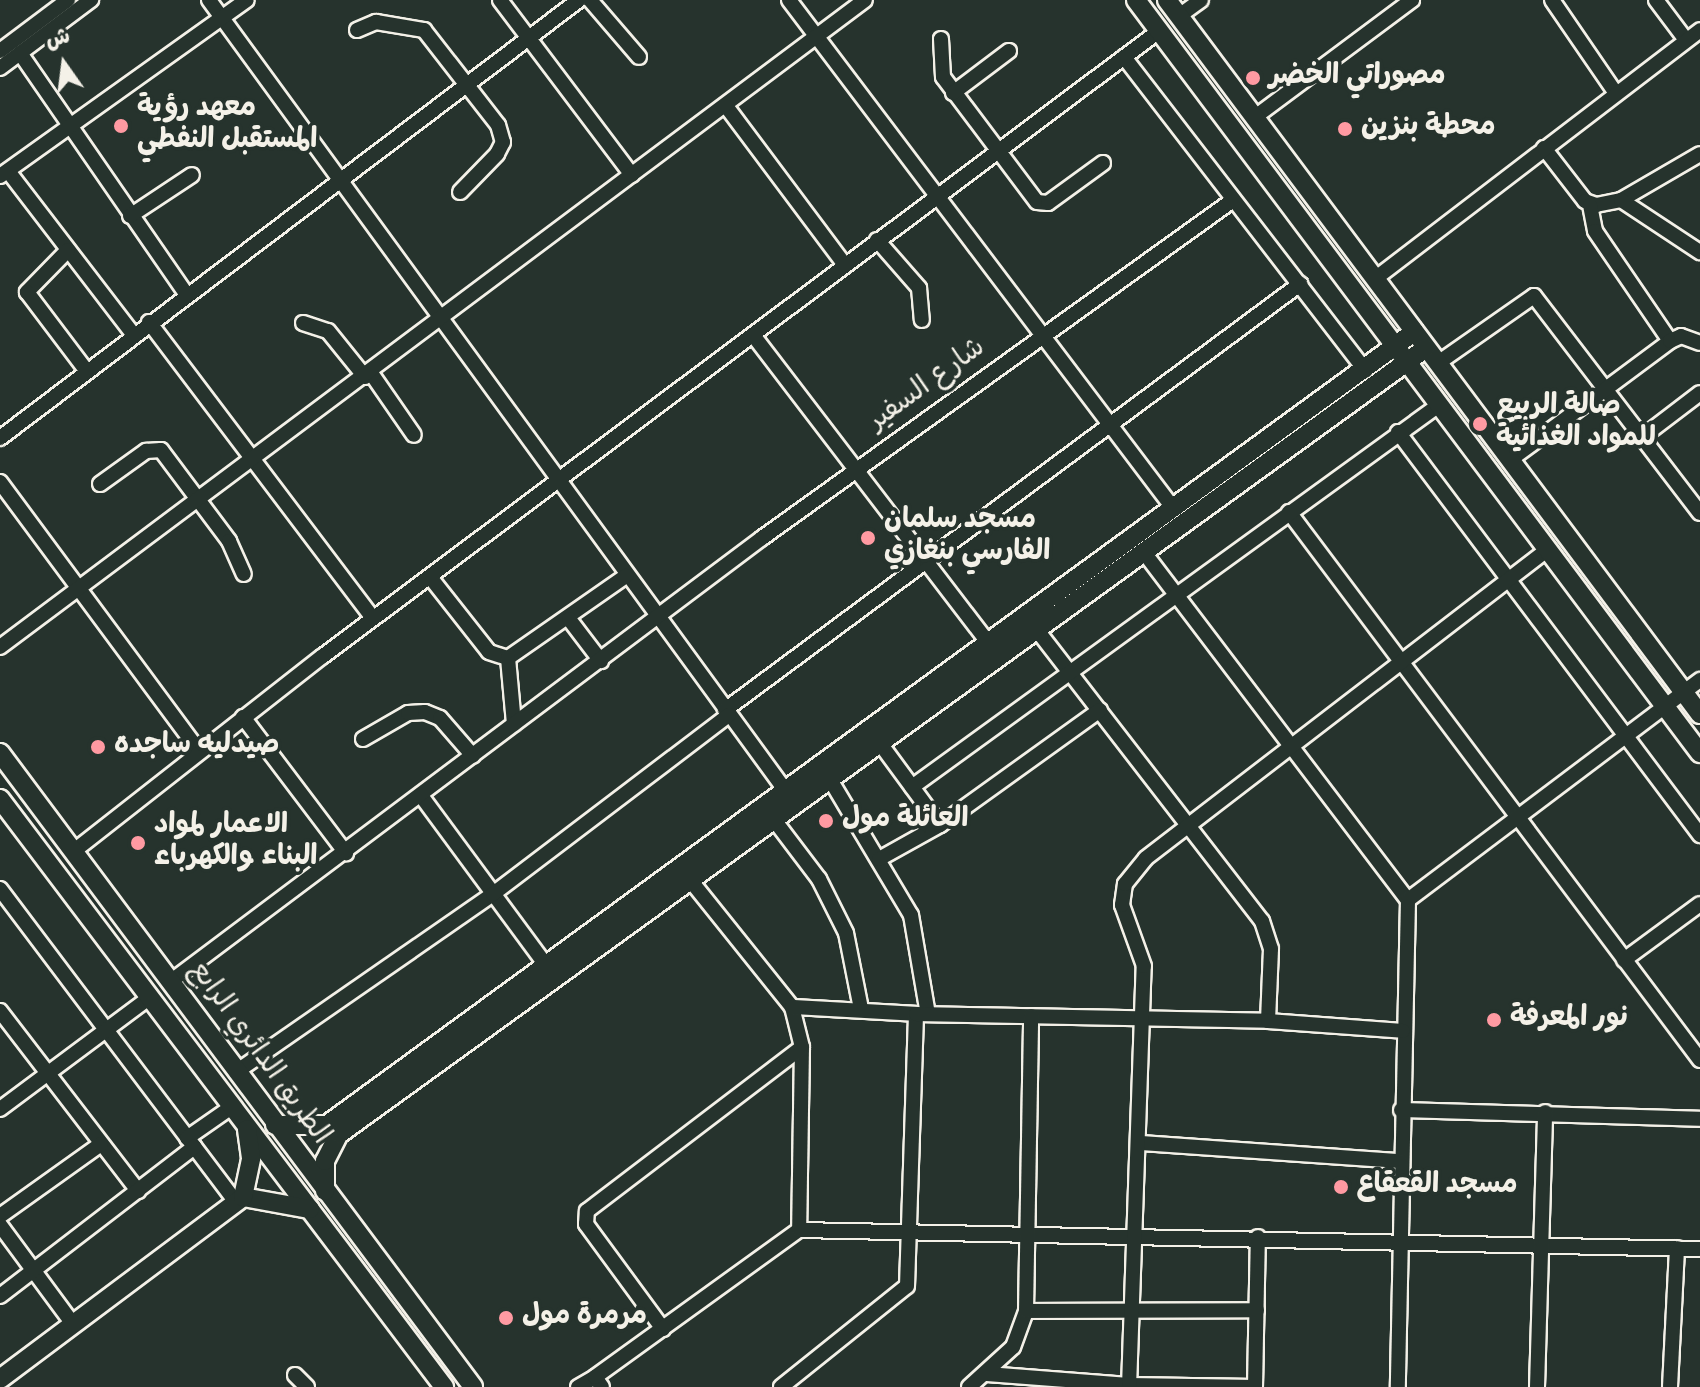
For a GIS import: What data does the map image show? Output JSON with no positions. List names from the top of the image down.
{
  "streets": {
    "main road": ["الطريق الدائري الرابع"],
    "street": ["شارع السفير"]
  },
  "crossings": [
    ["شارع السفير", "الطريق الدائري الرابع"]
  ],
  "places": [
    "مصوراتي الخضر",
    "معهد رؤية المستقبل النفطي",
    "محطة بنزين",
    "صالة الربيع للمواد الغذائية",
    "مسجد سلمان الفارسي بنغازي",
    "صيدليه ساجده",
    "العائلة مول",
    "الاعمار لمواد البناء والكهرباء",
    "نور المعرفة",
    "مسجد القعقاع",
    "مرمرة مول"
  ],
  "north": "top"
}
